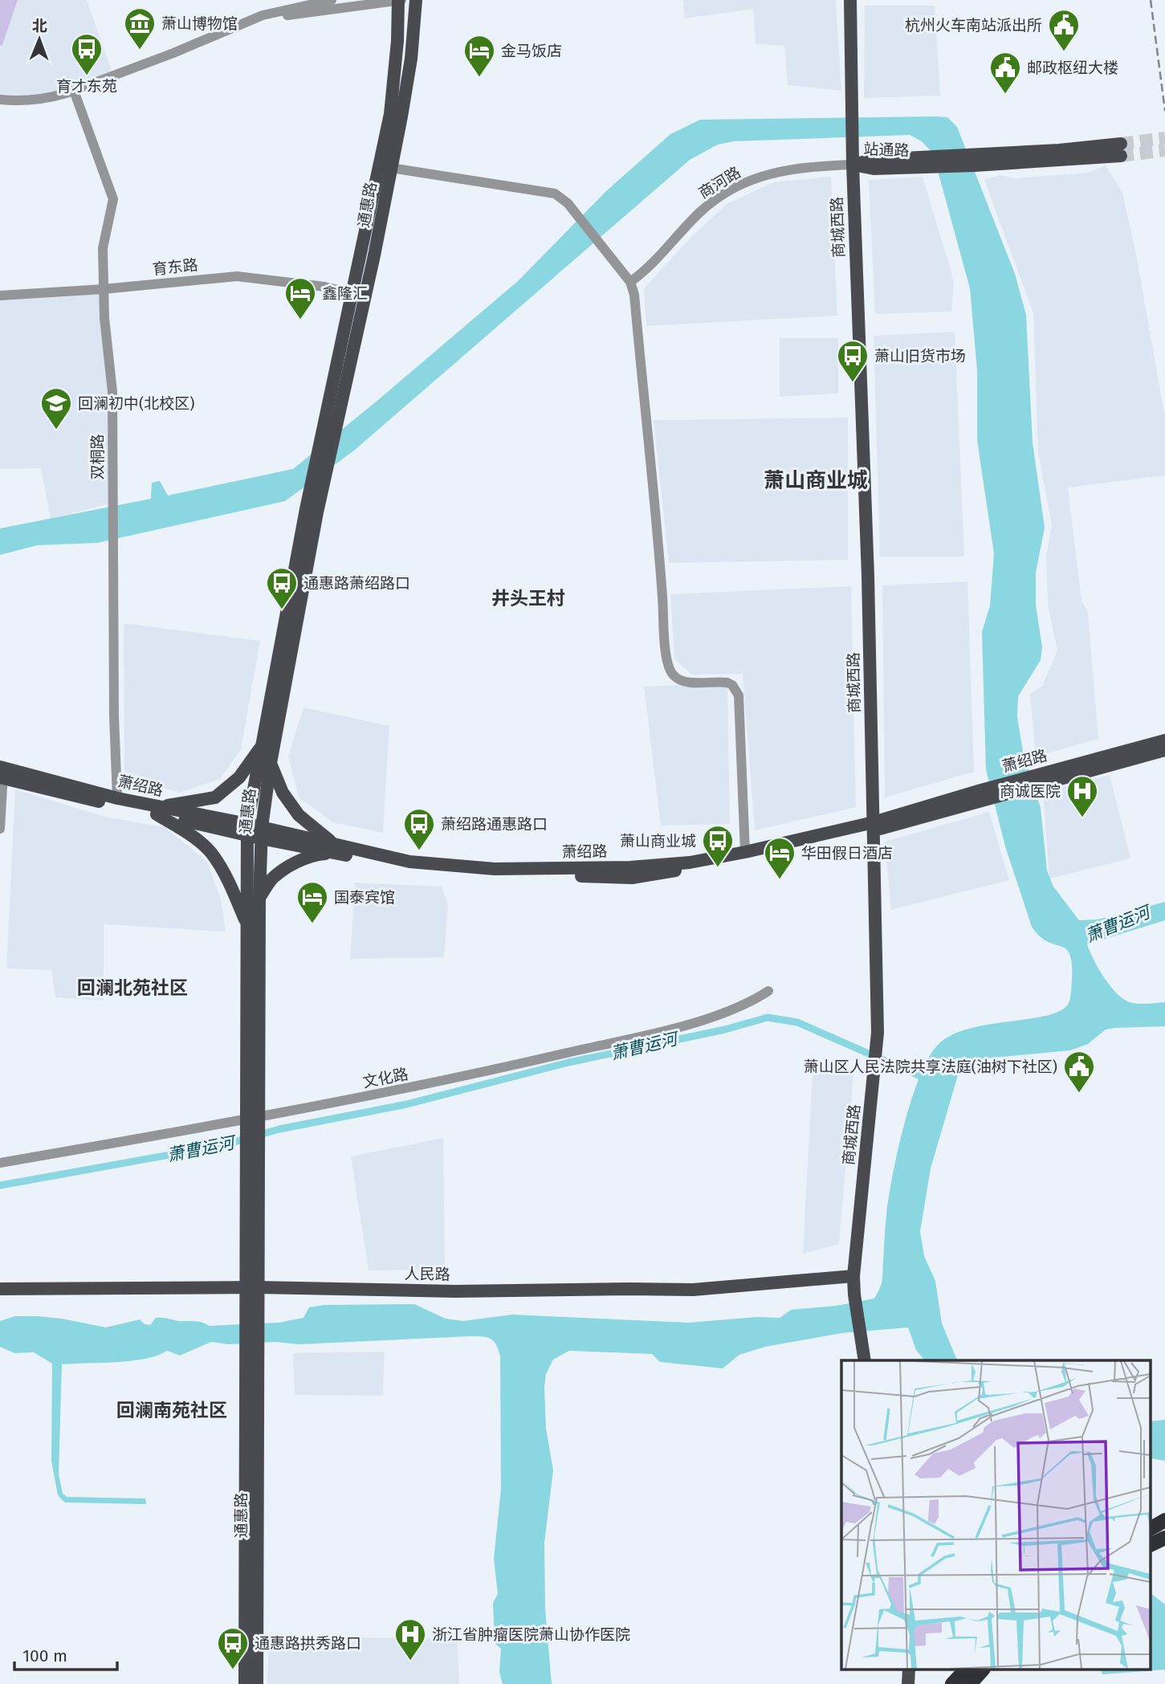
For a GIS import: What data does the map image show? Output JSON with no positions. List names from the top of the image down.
{
  "streets": {
    "main road": [
      "站通路",
      "通惠路",
      "商城西路",
      "萧绍路",
      "人民路"
    ],
    "street": [
      "商河路",
      "育东路",
      "双桐路",
      "文化路"
    ]
  },
  "crossings": [
    ["站通路", "商河路"],
    ["站通路", "商城西路"],
    ["商河路", "商城西路"],
    ["通惠路", "育东路"],
    ["通惠路", "萧绍路"],
    ["通惠路", "文化路"],
    ["商城西路", "萧绍路"],
    ["商城西路", "人民路"],
    ["育东路", "双桐路"],
    ["双桐路", "萧绍路"]
  ],
  "districts": [
    "萧山商业城",
    "井头王村",
    "回澜北苑社区",
    "回澜南苑社区"
  ],
  "water": ["萧曹运河"],
  "places": {
    "museum": ["萧山博物馆"],
    "public building": ["杭州火车南站派出所", "邮政枢纽大楼", "萧山区人民法院共享法庭(油树下社区)"],
    "bus stop": [
      "育才东苑",
      "萧山旧货市场",
      "通惠路萧绍路口",
      "萧绍路通惠路口",
      "萧山商业城",
      "通惠路拱秀路口"
    ],
    "hotel": [
      "金马饭店",
      "鑫隆汇",
      "华田假日酒店",
      "国泰宾馆"
    ],
    "school or university": ["回澜初中(北校区)"],
    "hospital": ["商诚医院", "浙江省肿瘤医院萧山协作医院"]
  },
  "scale_bar": "100 m",
  "north": "top"
}
